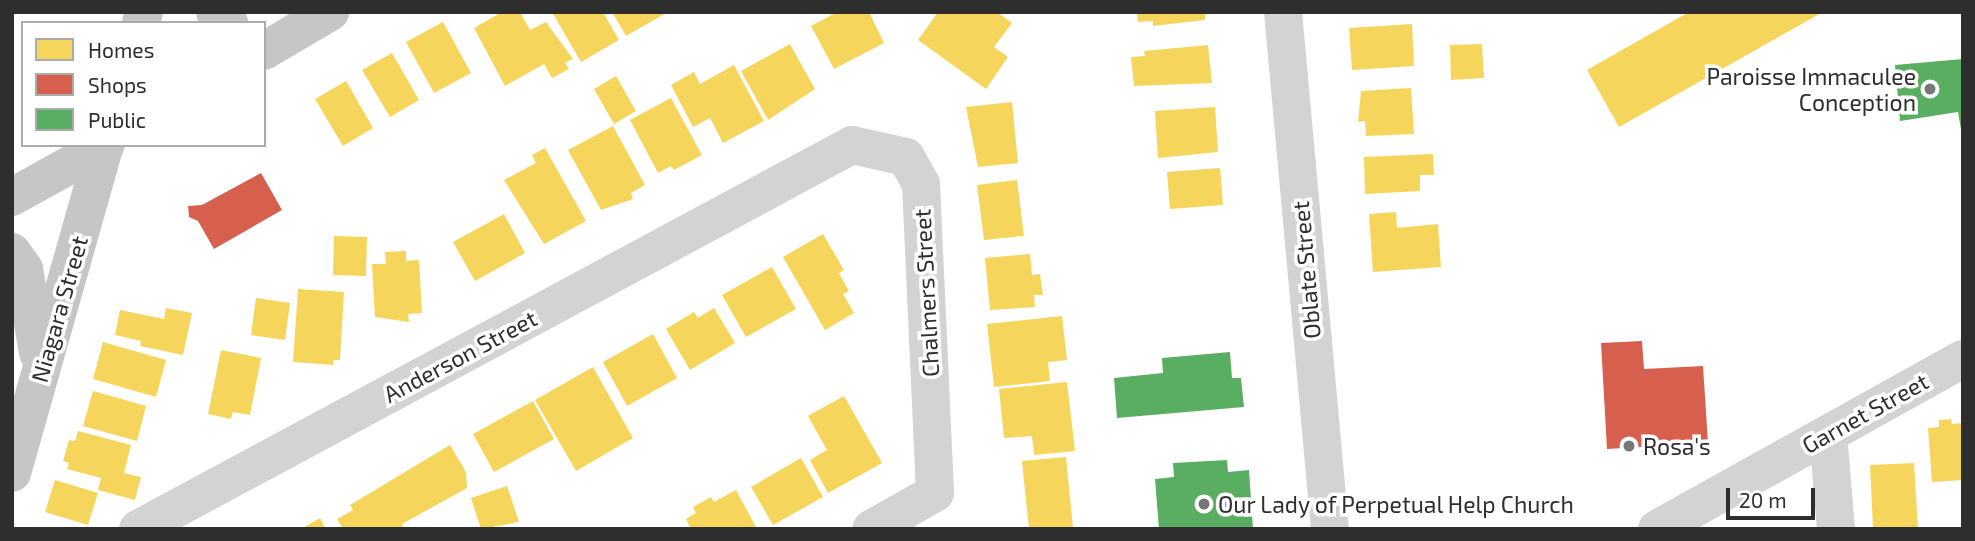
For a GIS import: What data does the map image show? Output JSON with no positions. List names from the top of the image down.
{
  "streets": {
    "main road": ["Niagara Street"],
    "street": [
      "Oblate Street",
      "Chalmers Street",
      "Anderson Street",
      "Garnet Street"
    ]
  },
  "crossings": [
    ["Chalmers Street", "Anderson Street"]
  ],
  "places": ["Paroisse Immaculee Conception", "Rosa's", "Our Lady of Perpetual Help Church"],
  "legend": ["Homes", "Shops", "Public"],
  "scale_bar": "20 m"
}
